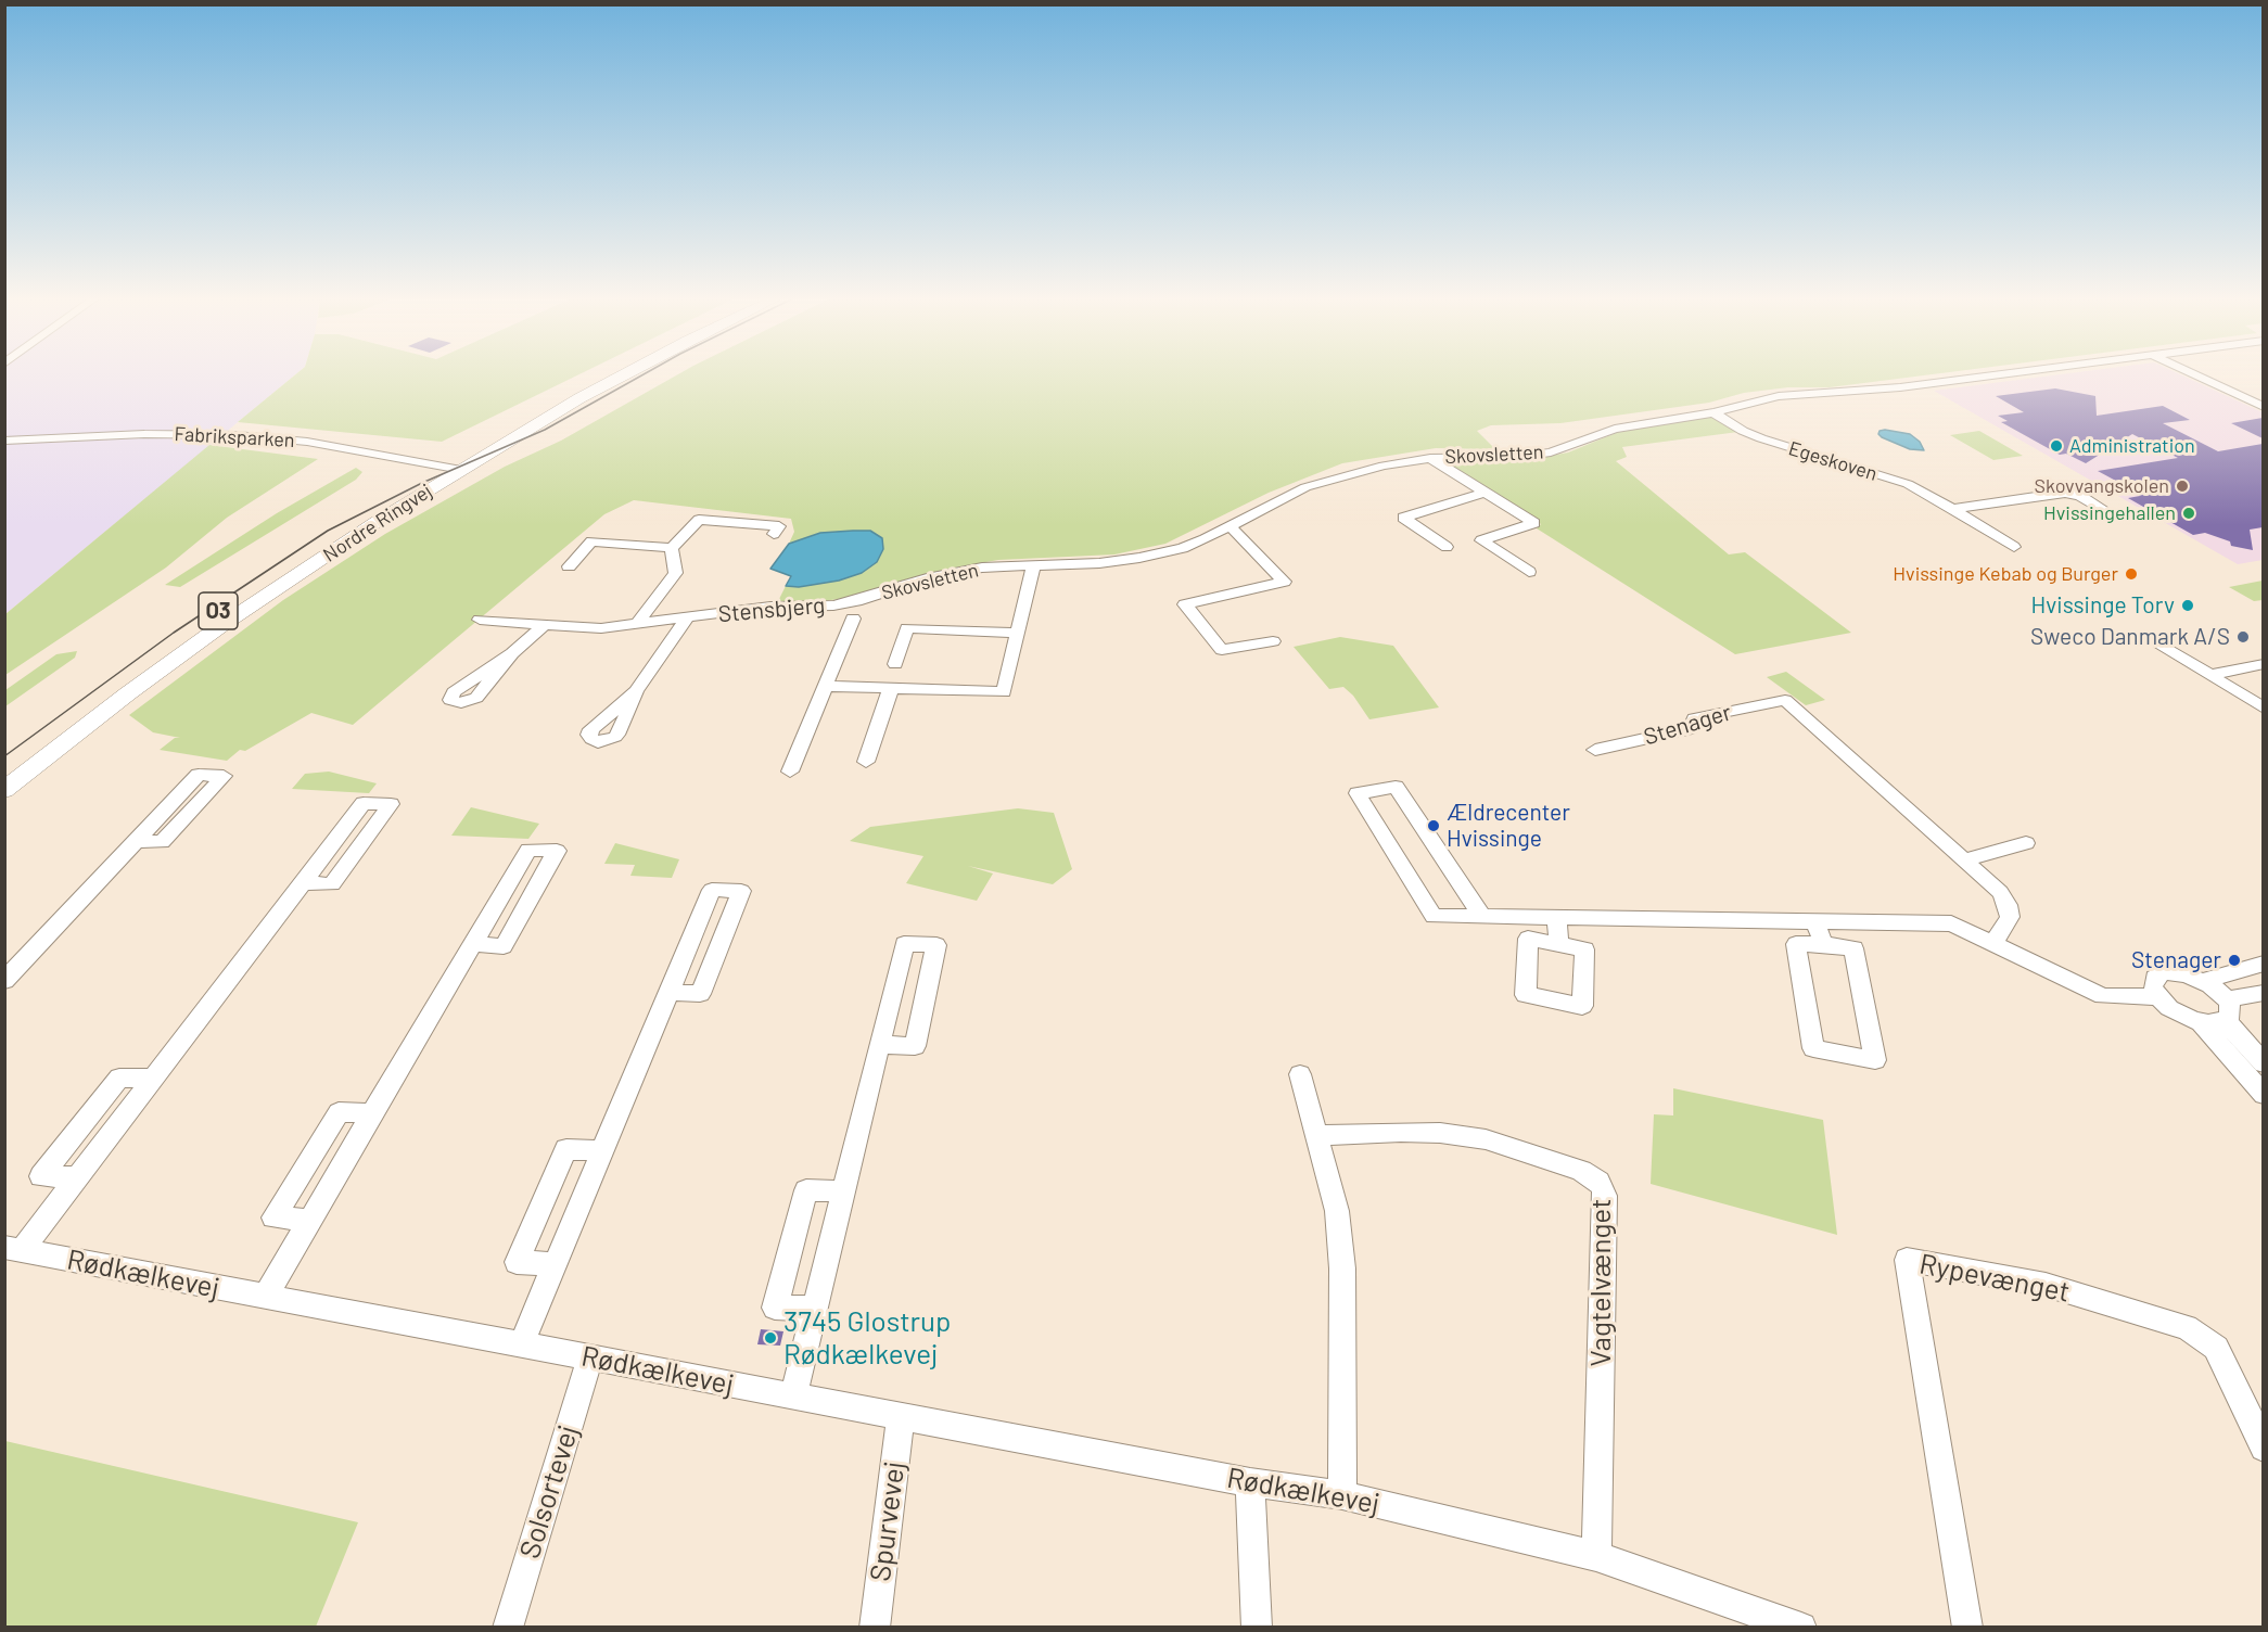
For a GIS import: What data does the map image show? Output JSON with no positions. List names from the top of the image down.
{
  "streets": {
    "main road": ["Nordre Ringvej", "O3"],
    "street": [
      "Fabriksparken",
      "Skovsletten",
      "Egeskoven",
      "Stensbjerg",
      "Stenager",
      "Rødkælkevej",
      "Rypevænget",
      "Vagtelvænget",
      "Solsortevej",
      "Spurvevej"
    ]
  },
  "crossings": [
    ["Fabriksparken", "Nordre Ringvej"],
    ["Skovsletten", "Egeskoven"],
    ["Skovsletten", "Stensbjerg"],
    ["Rødkælkevej", "Vagtelvænget"],
    ["Rødkælkevej", "Solsortevej"],
    ["Rødkælkevej", "Spurvevej"]
  ],
  "places": [
    "Administration",
    "Skovvangskolen",
    "Hvissingehallen",
    "Hvissinge Kebab og Burger",
    "Hvissinge Torv",
    "Sweco Danmark A/S",
    "Ældrecenter Hvissinge",
    "Stenager",
    "3745 Glostrup Rødkælkevej"
  ]
}
